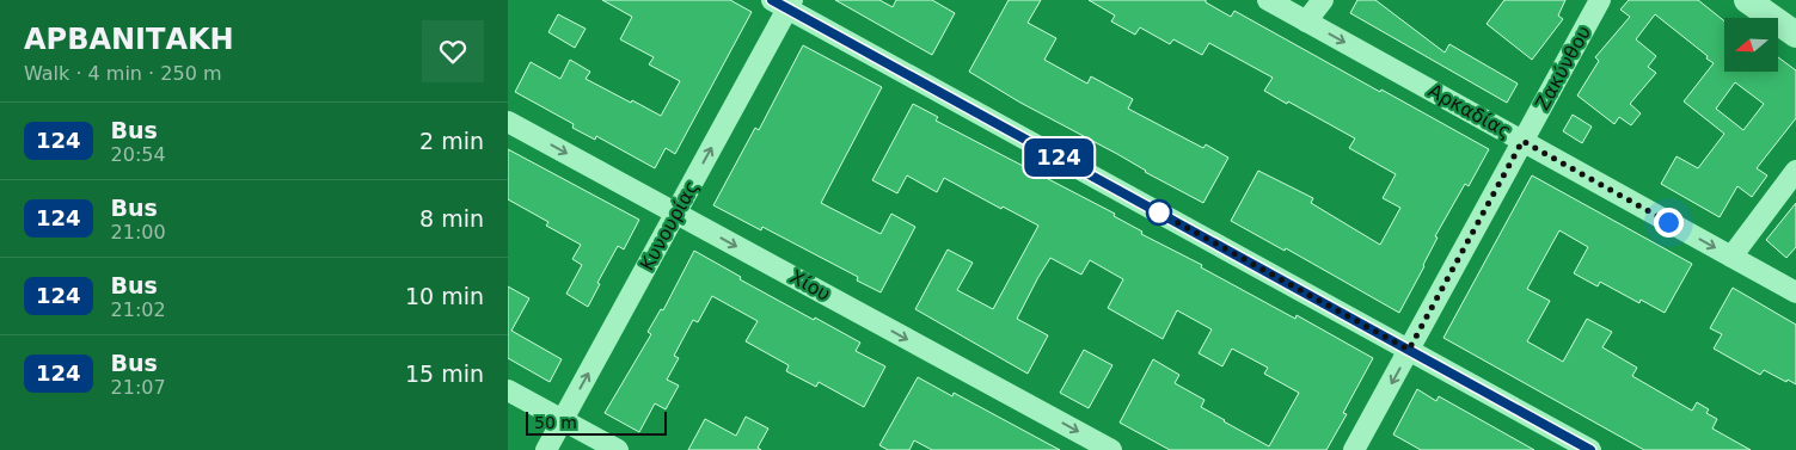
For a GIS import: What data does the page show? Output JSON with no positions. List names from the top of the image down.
{
  "streets": {
    "street": [
      "Ζακύνθου",
      "Αρκαδίας",
      "Κυνουρίας",
      "Χίου"
    ]
  },
  "crossings": [
    ["Ζακύνθου", "Αρκαδίας"],
    ["Κυνουρίας", "Χίου"]
  ],
  "one_way": ["Αρκαδίας", "Κυνουρίας", "Χίου"],
  "lines": ["bus line 124"],
  "scale_bar": "50 m",
  "north": "left",
  "page": {
    "heading": ["ΑΡΒΑΝΙΤΑΚΗ", "Walk · 4 min · 250 m"],
    "on_map": "124",
    "list": [
      {
        "mark": "124",
        "name": "Bus",
        "note": "20:54",
        "value": "2 min"
      },
      {
        "mark": "124",
        "name": "Bus",
        "note": "21:00",
        "value": "8 min"
      },
      {
        "mark": "124",
        "name": "Bus",
        "note": "21:02",
        "value": "10 min"
      },
      {
        "mark": "124",
        "name": "Bus",
        "note": "21:07",
        "value": "15 min"
      }
    ],
    "scale": "50 m"
  }
}
